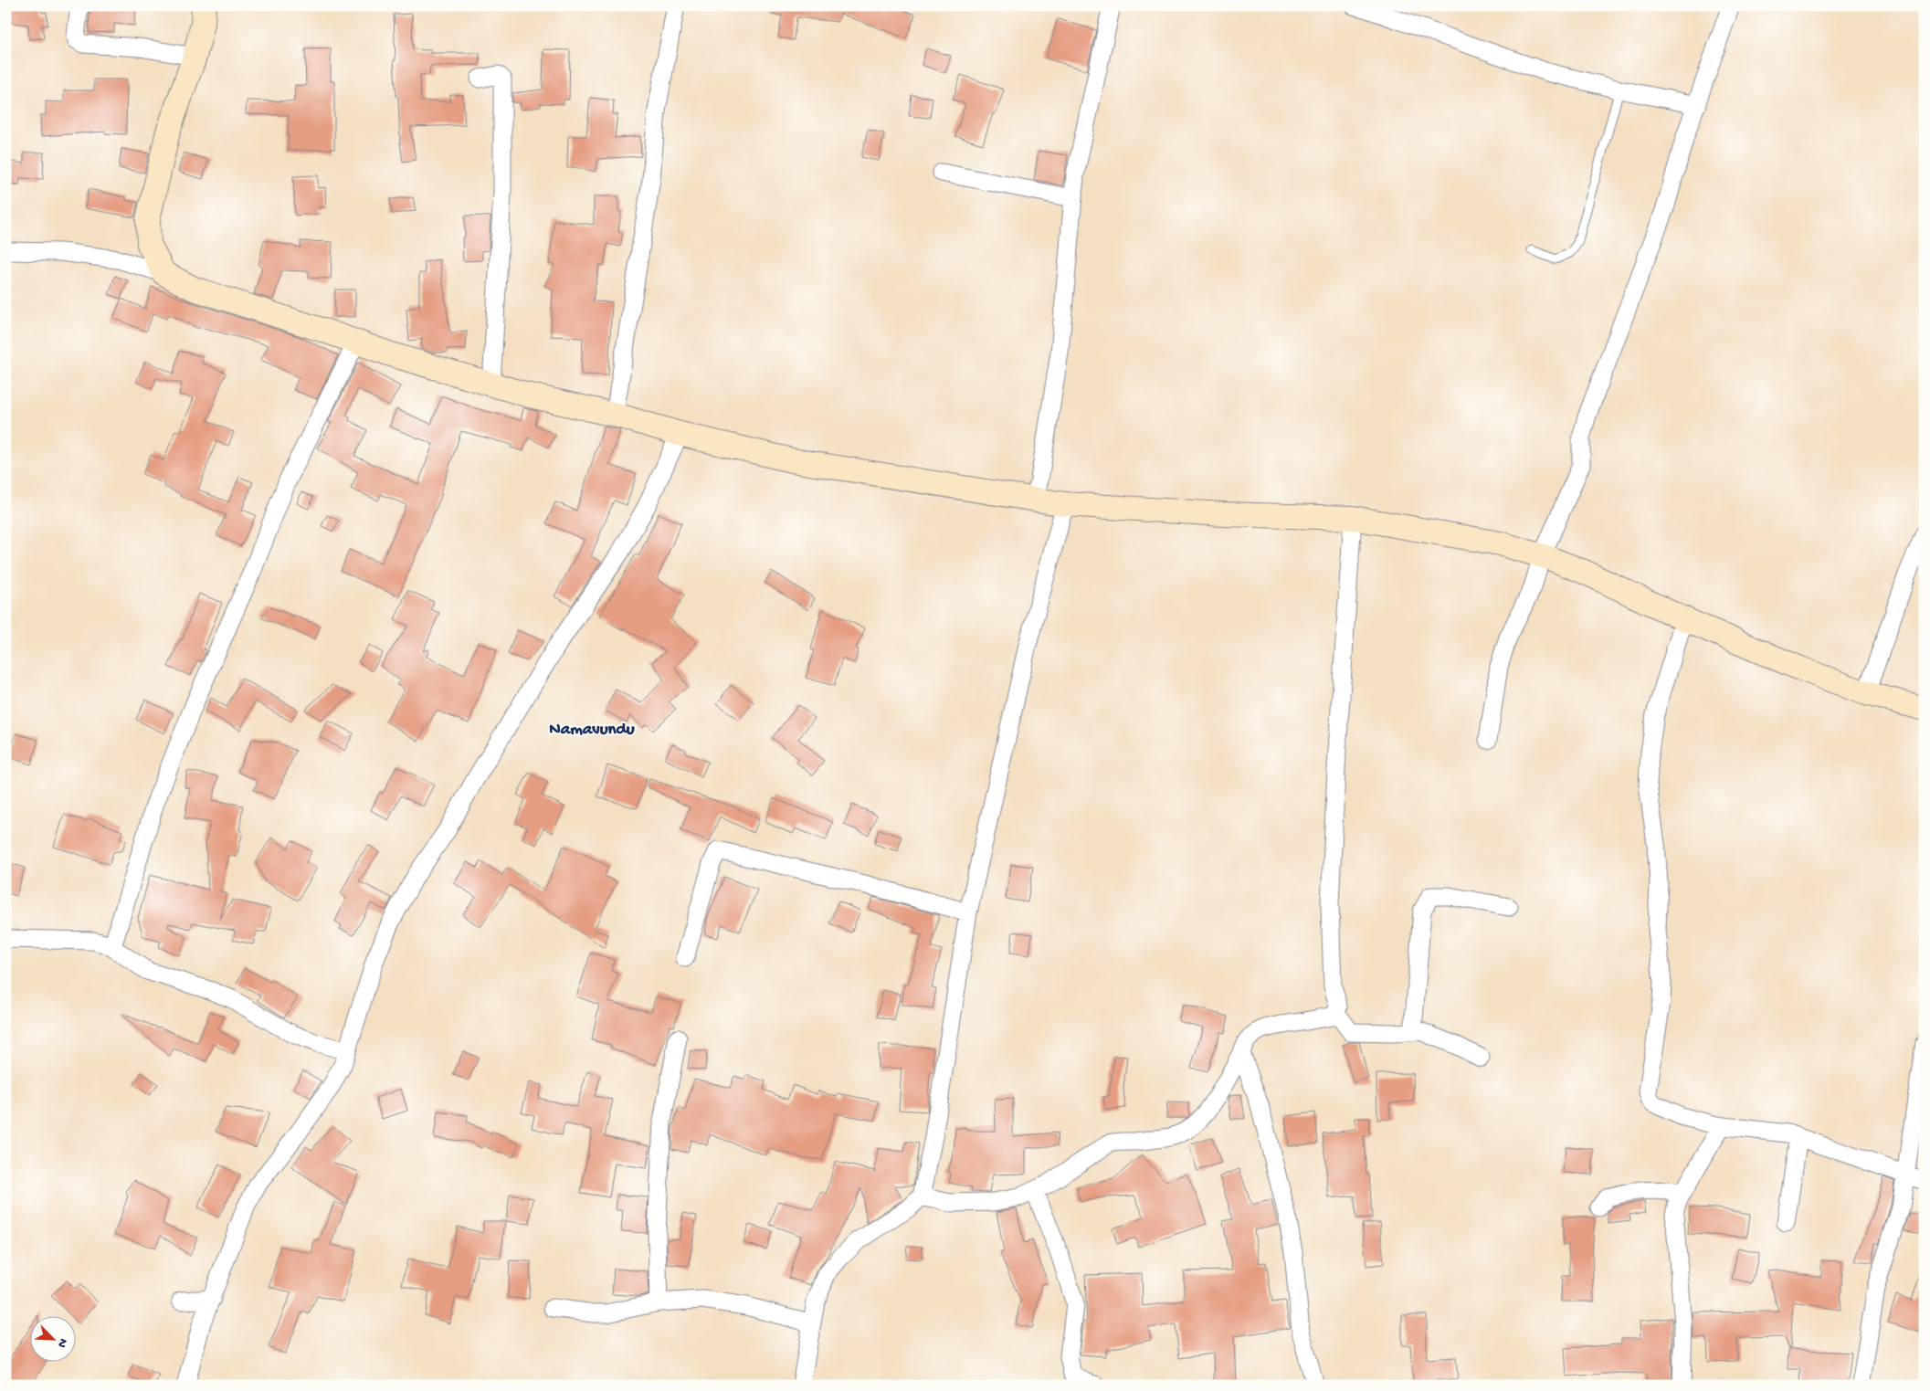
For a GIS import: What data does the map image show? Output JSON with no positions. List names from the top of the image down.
{
  "districts": ["Namavundu"],
  "north": "bottom right"
}
